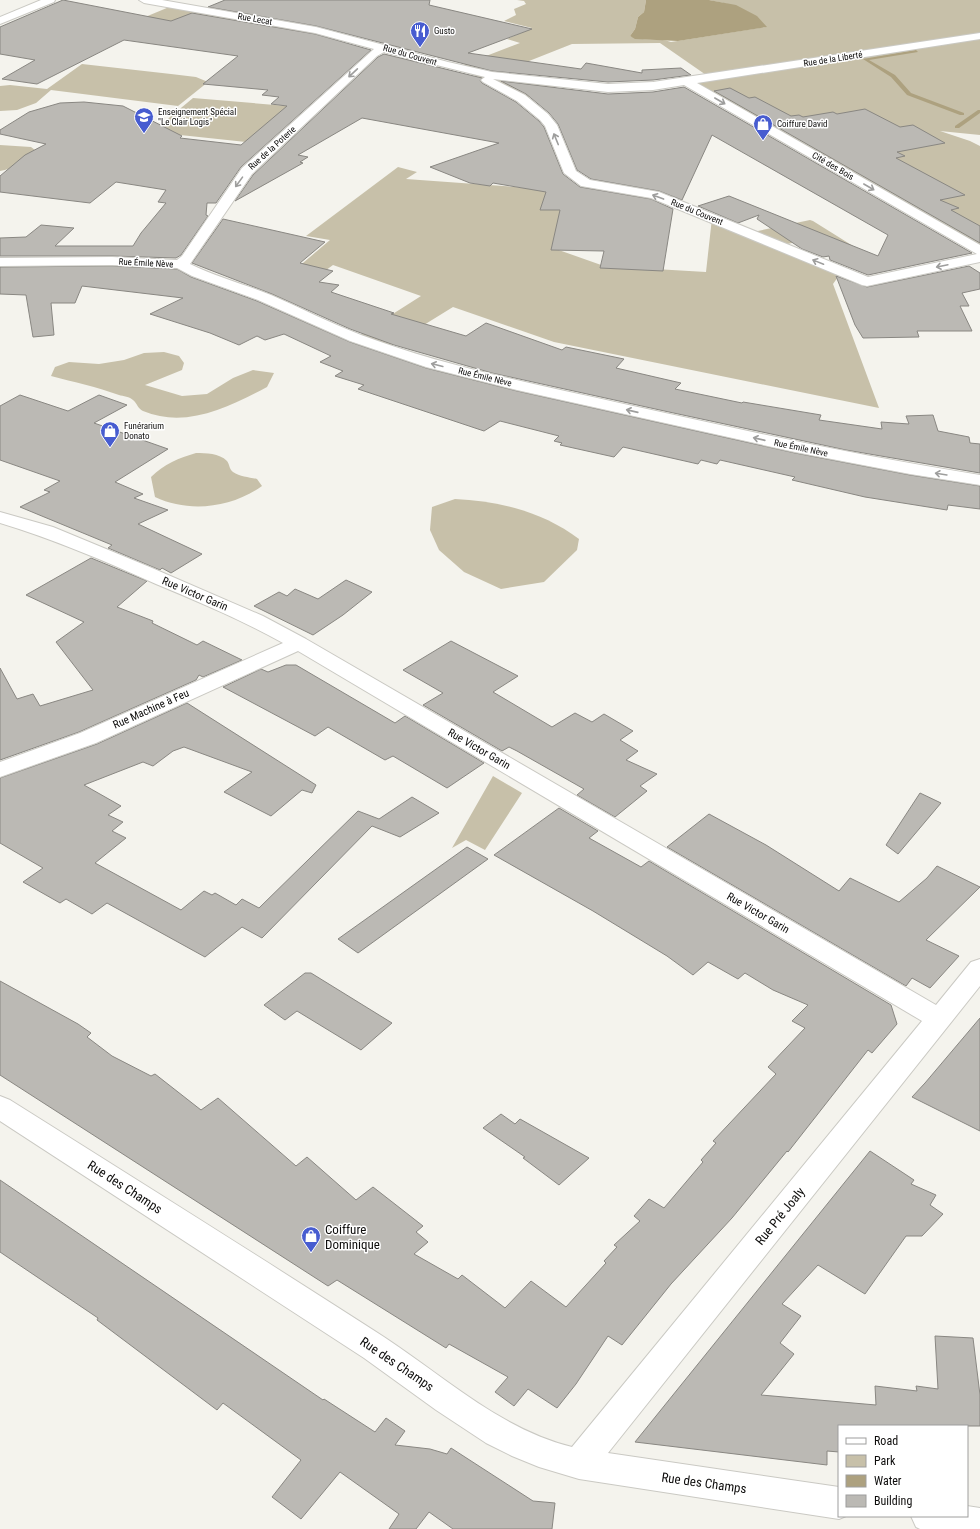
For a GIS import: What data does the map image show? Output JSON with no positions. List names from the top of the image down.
{
  "streets": {
    "street": [
      "Rue Lecat",
      "Rue du Couvent",
      "Rue de la Liberté",
      "Rue de la Poterie",
      "Cité des Bois",
      "Rue Émile Nève",
      "Rue Victor Garin",
      "Rue Machine à Feu",
      "Rue des Champs",
      "Rue Pré Joaly"
    ]
  },
  "crossings": [
    ["Rue Lecat", "Rue du Couvent"],
    ["Rue du Couvent", "Rue de la Liberté"],
    ["Rue du Couvent", "Rue de la Poterie"],
    ["Rue du Couvent", "Cité des Bois"],
    ["Rue de la Liberté", "Cité des Bois"],
    ["Rue de la Poterie", "Rue Émile Nève"],
    ["Rue Victor Garin", "Rue Machine à Feu"],
    ["Rue Victor Garin", "Rue Pré Joaly"],
    ["Rue des Champs", "Rue Pré Joaly"]
  ],
  "one_way": ["Rue de la Poterie", "Cité des Bois", "Rue Émile Nève"],
  "places": {
    "restaurant": ["Gusto"],
    "school or university": ["Enseignement Spécial \"Le Clair Logis\""],
    "shop": ["Coiffure David", "Funérarium Donato", "Coiffure Dominique"]
  },
  "legend": [
    "Road",
    "Park",
    "Water",
    "Building"
  ]
}
